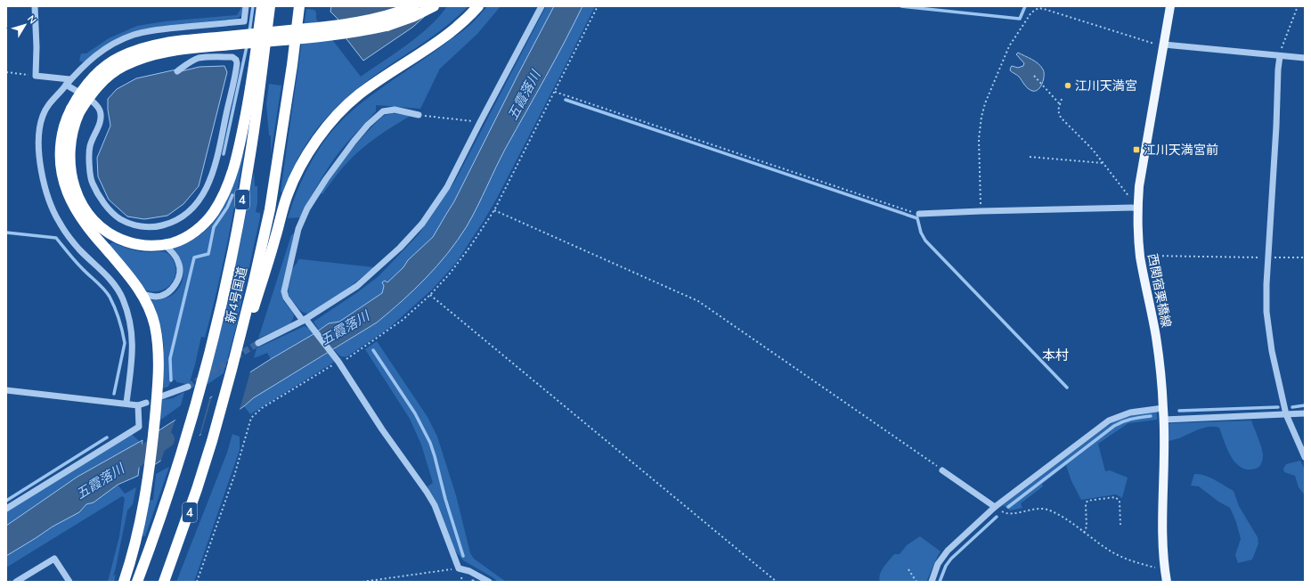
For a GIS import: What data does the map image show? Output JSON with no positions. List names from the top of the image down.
{
  "streets": {
    "highway": ["4", "新4号国道"],
    "main road": ["西関宿栗橋線"]
  },
  "districts": ["本村"],
  "water": ["五霞落川"],
  "places": {
    "other": ["江川天満宮"],
    "transit": ["江川天満宮前"]
  },
  "north": "top right"
}
